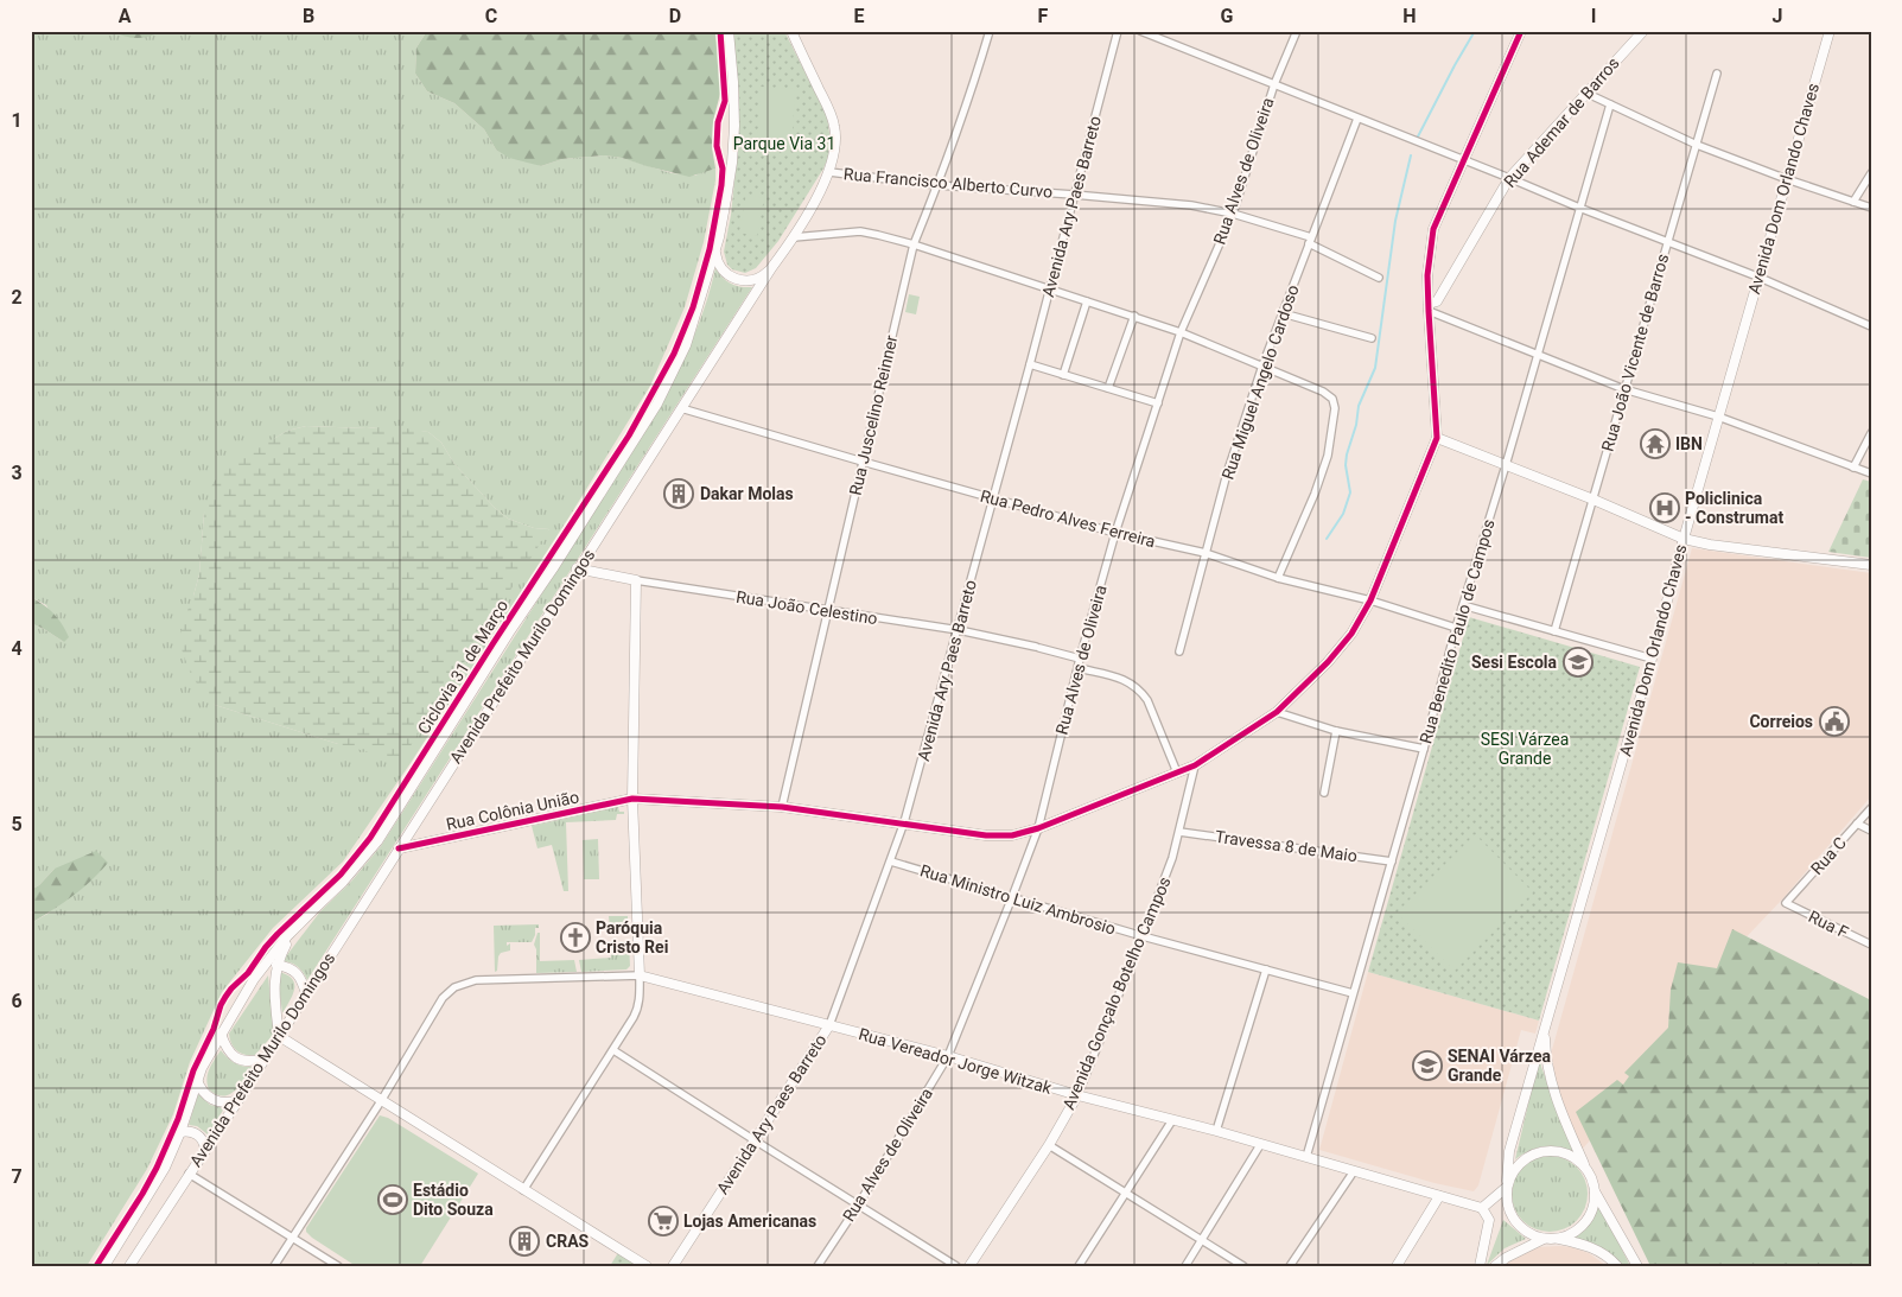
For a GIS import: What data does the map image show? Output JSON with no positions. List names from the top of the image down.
{
  "streets": {
    "main road": [
      "Rua Ademar de Barros",
      "Avenida Dom Orlando Chaves",
      "Avenida Ary Paes Barreto",
      "Rua João Celestino",
      "Avenida Prefeito Murilo Domingos",
      "Rua Colônia União",
      "Avenida Gonçalo Botelho Campos",
      "Rua Vereador Jorge Witzak"
    ],
    "street": [
      "Rua Alves de Oliveira",
      "Rua Francisco Alberto Curvo",
      "Rua João Vicente de Barros",
      "Rua Miguel Angelo Cardoso",
      "Rua Juscelino Reinner",
      "Rua Pedro Alves Ferreira",
      "Rua Benedito Paulo de Campos",
      "Travessa 8 de Maio",
      "Rua C",
      "Rua Ministro Luiz Ambrosio",
      "Rua F"
    ],
    "cycle path": ["Ciclovia 31 de Março"]
  },
  "crossings": [
    ["Rua Alves de Oliveira", "Rua Francisco Alberto Curvo"],
    ["Rua Alves de Oliveira", "Rua Pedro Alves Ferreira"],
    ["Rua Alves de Oliveira", "Rua João Celestino"],
    ["Rua Alves de Oliveira", "Rua Colônia União"],
    ["Rua Alves de Oliveira", "Rua Ministro Luiz Ambrosio"],
    ["Rua Alves de Oliveira", "Rua Vereador Jorge Witzak"],
    ["Rua Francisco Alberto Curvo", "Avenida Ary Paes Barreto"],
    ["Rua Francisco Alberto Curvo", "Rua Miguel Angelo Cardoso"],
    ["Rua Francisco Alberto Curvo", "Rua Juscelino Reinner"],
    ["Rua Francisco Alberto Curvo", "Avenida Prefeito Murilo Domingos"],
    ["Avenida Ary Paes Barreto", "Rua Pedro Alves Ferreira"],
    ["Avenida Ary Paes Barreto", "Rua João Celestino"],
    ["Avenida Ary Paes Barreto", "Rua Colônia União"],
    ["Avenida Ary Paes Barreto", "Rua Ministro Luiz Ambrosio"],
    ["Avenida Ary Paes Barreto", "Rua Vereador Jorge Witzak"],
    ["Rua Miguel Angelo Cardoso", "Rua Pedro Alves Ferreira"],
    ["Rua Juscelino Reinner", "Rua Pedro Alves Ferreira"],
    ["Rua Juscelino Reinner", "Rua João Celestino"],
    ["Rua Juscelino Reinner", "Rua Colônia União"],
    ["Rua Pedro Alves Ferreira", "Rua Benedito Paulo de Campos"],
    ["Rua Pedro Alves Ferreira", "Avenida Prefeito Murilo Domingos"],
    ["Rua Pedro Alves Ferreira", "Rua Colônia União"],
    ["Rua João Celestino", "Avenida Prefeito Murilo Domingos"],
    ["Rua Benedito Paulo de Campos", "Travessa 8 de Maio"],
    ["Rua Benedito Paulo de Campos", "Rua Ministro Luiz Ambrosio"],
    ["Rua Benedito Paulo de Campos", "Rua Vereador Jorge Witzak"],
    ["Avenida Prefeito Murilo Domingos", "Rua Colônia União"],
    ["Rua Colônia União", "Avenida Gonçalo Botelho Campos"],
    ["Travessa 8 de Maio", "Avenida Gonçalo Botelho Campos"],
    ["Rua C", "Rua F"],
    ["Rua Ministro Luiz Ambrosio", "Avenida Gonçalo Botelho Campos"],
    ["Avenida Gonçalo Botelho Campos", "Rua Vereador Jorge Witzak"]
  ],
  "parks": ["Parque Via 31", "SESI Várzea Grande"],
  "places": {
    "temple": ["IBN"],
    "building": ["Dakar Molas", "CRAS"],
    "hospital": ["Policlinica - Construmat"],
    "school or university": ["Sesi Escola", "SENAI Várzea Grande"],
    "public building": ["Correios"],
    "church": ["Paróquia Cristo Rei"],
    "sports": ["Estádio Dito Souza"],
    "supermarket": ["Lojas Americanas"]
  },
  "grid": {
    "columns": [
      "A",
      "B",
      "C",
      "D",
      "E",
      "F",
      "G",
      "H",
      "I",
      "J"
    ],
    "rows": [
      "1",
      "2",
      "3",
      "4",
      "5",
      "6",
      "7"
    ]
  }
}
